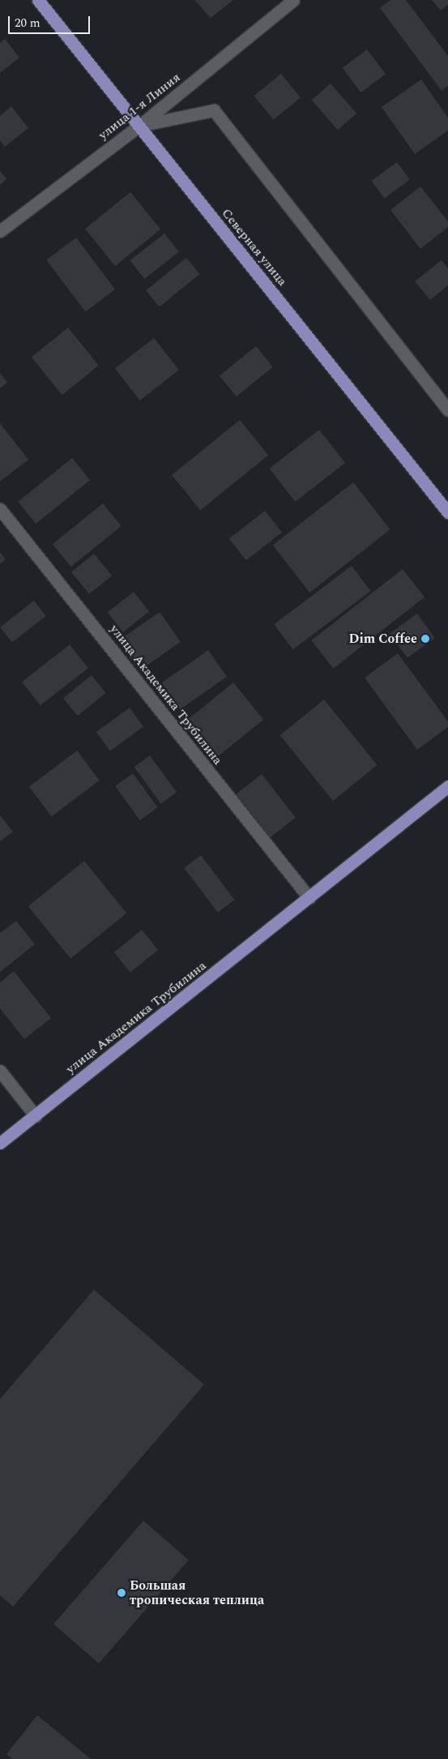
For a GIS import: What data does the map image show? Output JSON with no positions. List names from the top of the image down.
{
  "streets": {
    "main road": ["Северная улица", "улица Академика Трубилина"],
    "street": ["улица 1-я Линия"]
  },
  "crossings": [
    ["улица 1-я Линия", "Северная улица"]
  ],
  "places": ["Dim Coffee", "Большая тропическая теплица"],
  "scale_bar": "20 m"
}
